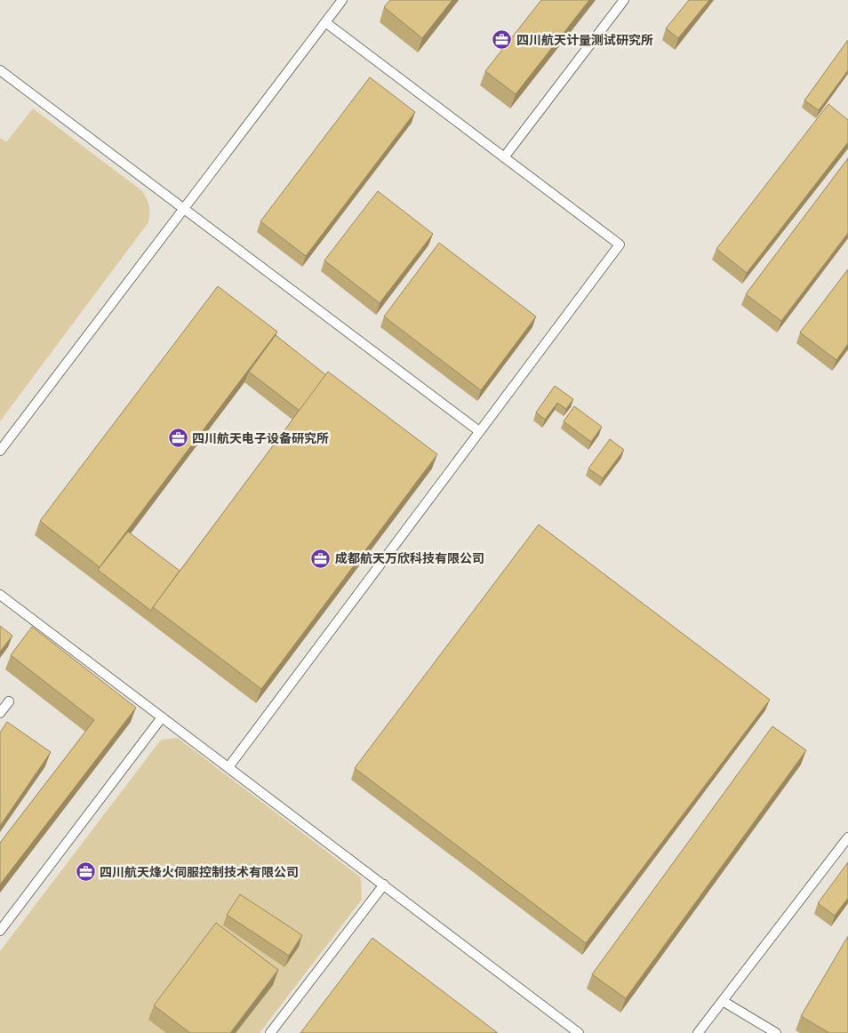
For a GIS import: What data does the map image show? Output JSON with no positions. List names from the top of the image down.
{
  "places": {
    "office": [
      "四川航天计量测试研究所",
      "四川航天电子设备研究所",
      "成都航天万欣科技有限公司",
      "四川航天烽火伺服控制技术有限公司"
    ]
  }
}
